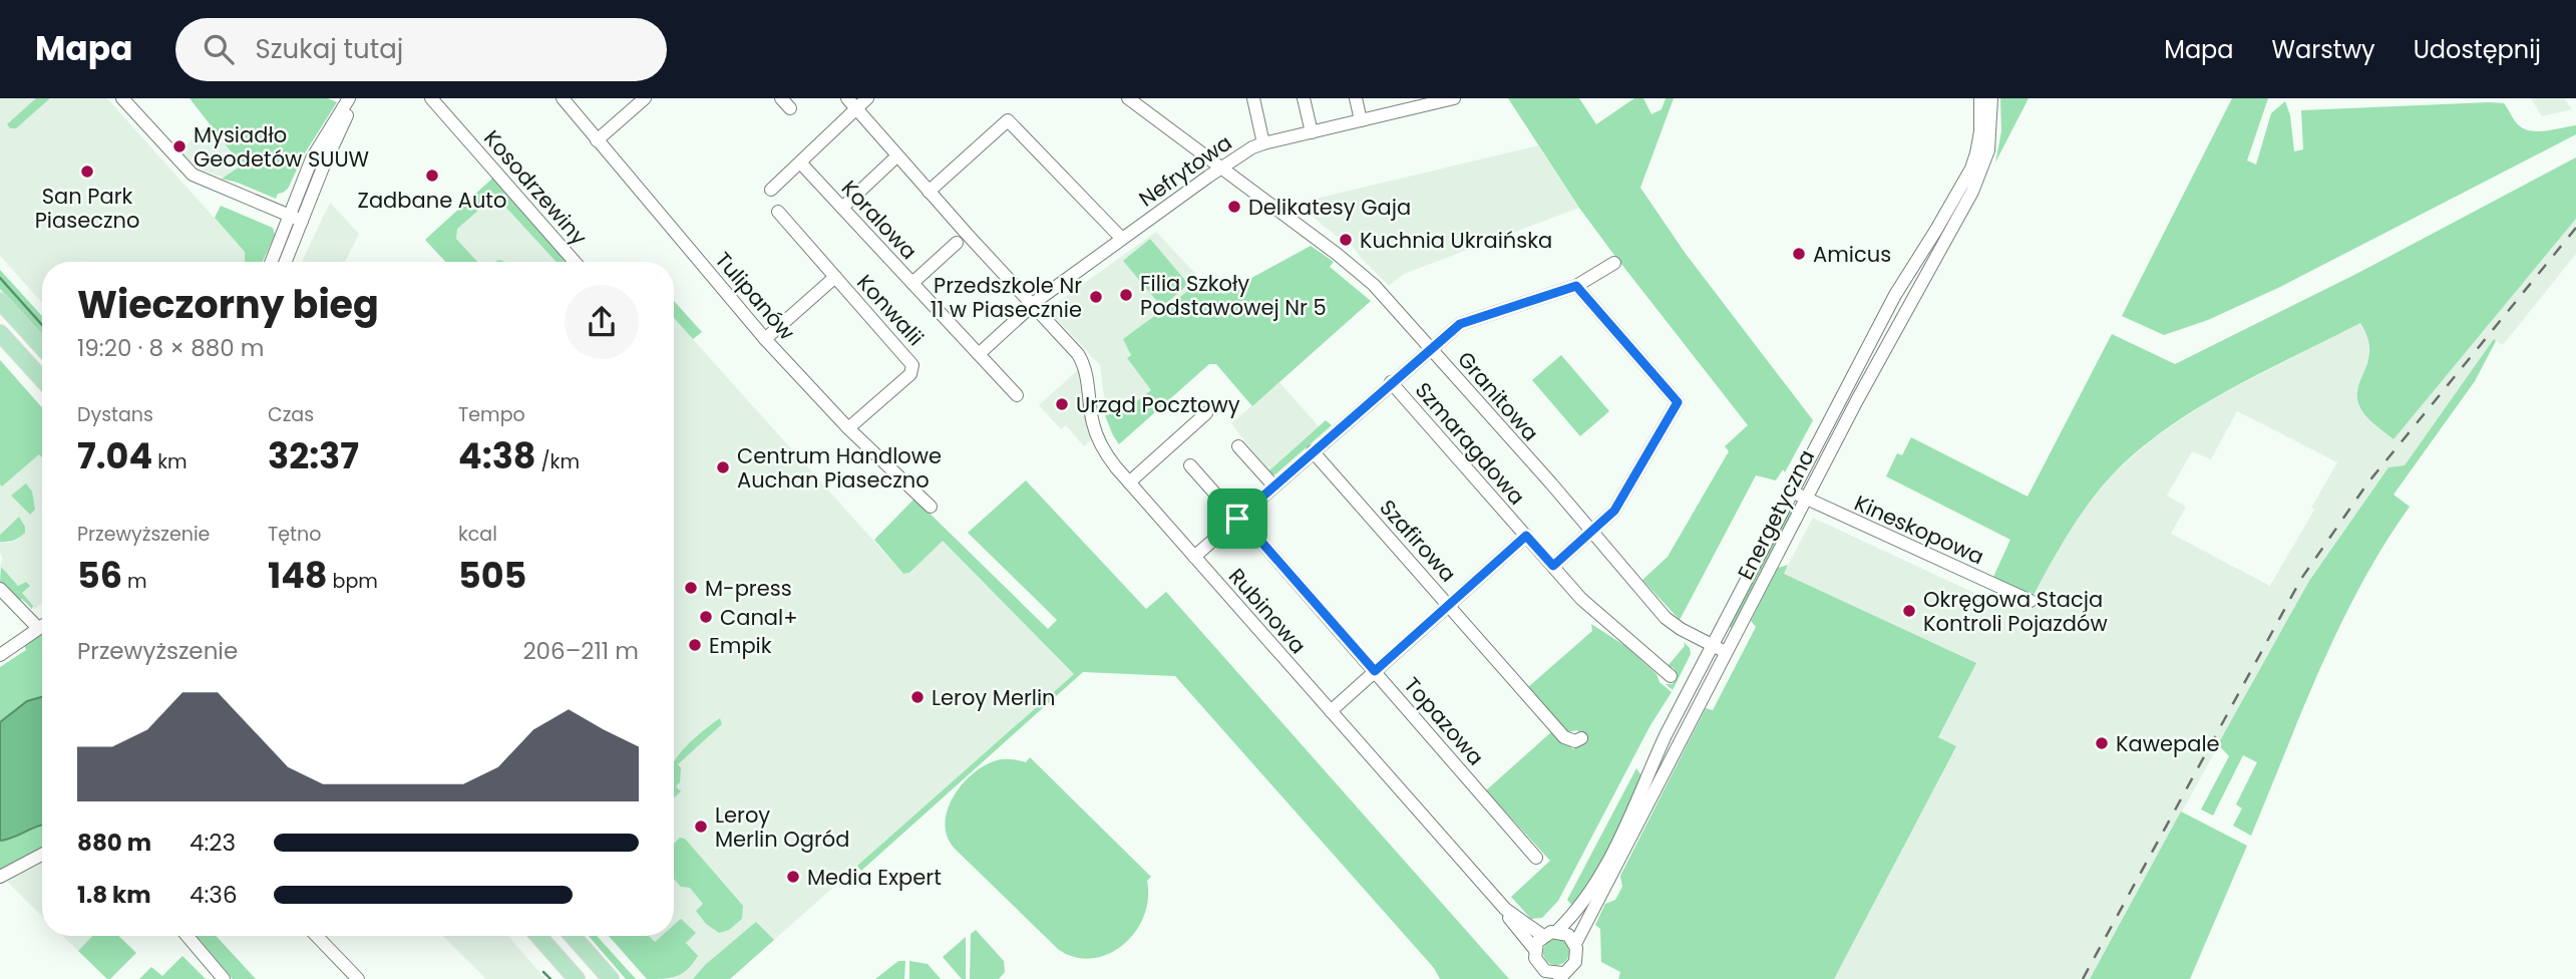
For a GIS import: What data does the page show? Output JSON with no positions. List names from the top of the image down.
{
  "streets": {
    "street": [
      "Nefrytowa",
      "Kosodrzewiny",
      "Koralowa",
      "Tulipanów",
      "Konwalii",
      "Granitowa",
      "Szmaragdowa",
      "Energetyczna",
      "Kineskopowa",
      "Szafirowa",
      "Rubinowa",
      "Topazowa"
    ]
  },
  "crossings": [
    ["Nefrytowa", "Koralowa"],
    ["Nefrytowa", "Granitowa"],
    ["Nefrytowa", "Rubinowa"],
    ["Tulipanów", "Konwalii"],
    ["Granitowa", "Energetyczna"],
    ["Energetyczna", "Kineskopowa"],
    ["Energetyczna", "Rubinowa"]
  ],
  "places": [
    "Mysiadło Geodetów SUUW",
    "San Park Piaseczno",
    "Zadbane Auto",
    "Delikatesy Gaja",
    "Kuchnia Ukraińska",
    "Amicus",
    "Filia Szkoły Podstawowej Nr 5",
    "Przedszkole Nr 11 w Piasecznie",
    "Urząd Pocztowy",
    "Centrum Handlowe Auchan Piaseczno",
    "M-press",
    "Okręgowa Stacja Kontroli Pojazdów",
    "Canal+",
    "Empik",
    "Leroy Merlin",
    "Kawepale",
    "Leroy Merlin Ogród",
    "Media Expert"
  ],
  "page": {
    "header": "Mapa",
    "search": "Szukaj tutaj",
    "nav": ["Mapa", "Warstwy", "Udostępnij"],
    "heading": ["Wieczorny bieg", "19:20 · 8 × 880 m"],
    "stats": [
      ["Dystans", "7.04 km"],
      ["Czas", "32:37"],
      ["Tempo", "4:38 /km"],
      ["Przewyższenie", "56 m"],
      ["Tętno", "148 bpm"],
      ["kcal", "505"]
    ],
    "chart": ["Przewyższenie", "206–211 m"],
    "list": [
      {
        "name": "880 m",
        "note": "4:23"
      },
      {
        "name": "1.8 km",
        "note": "4:36"
      }
    ]
  }
}
